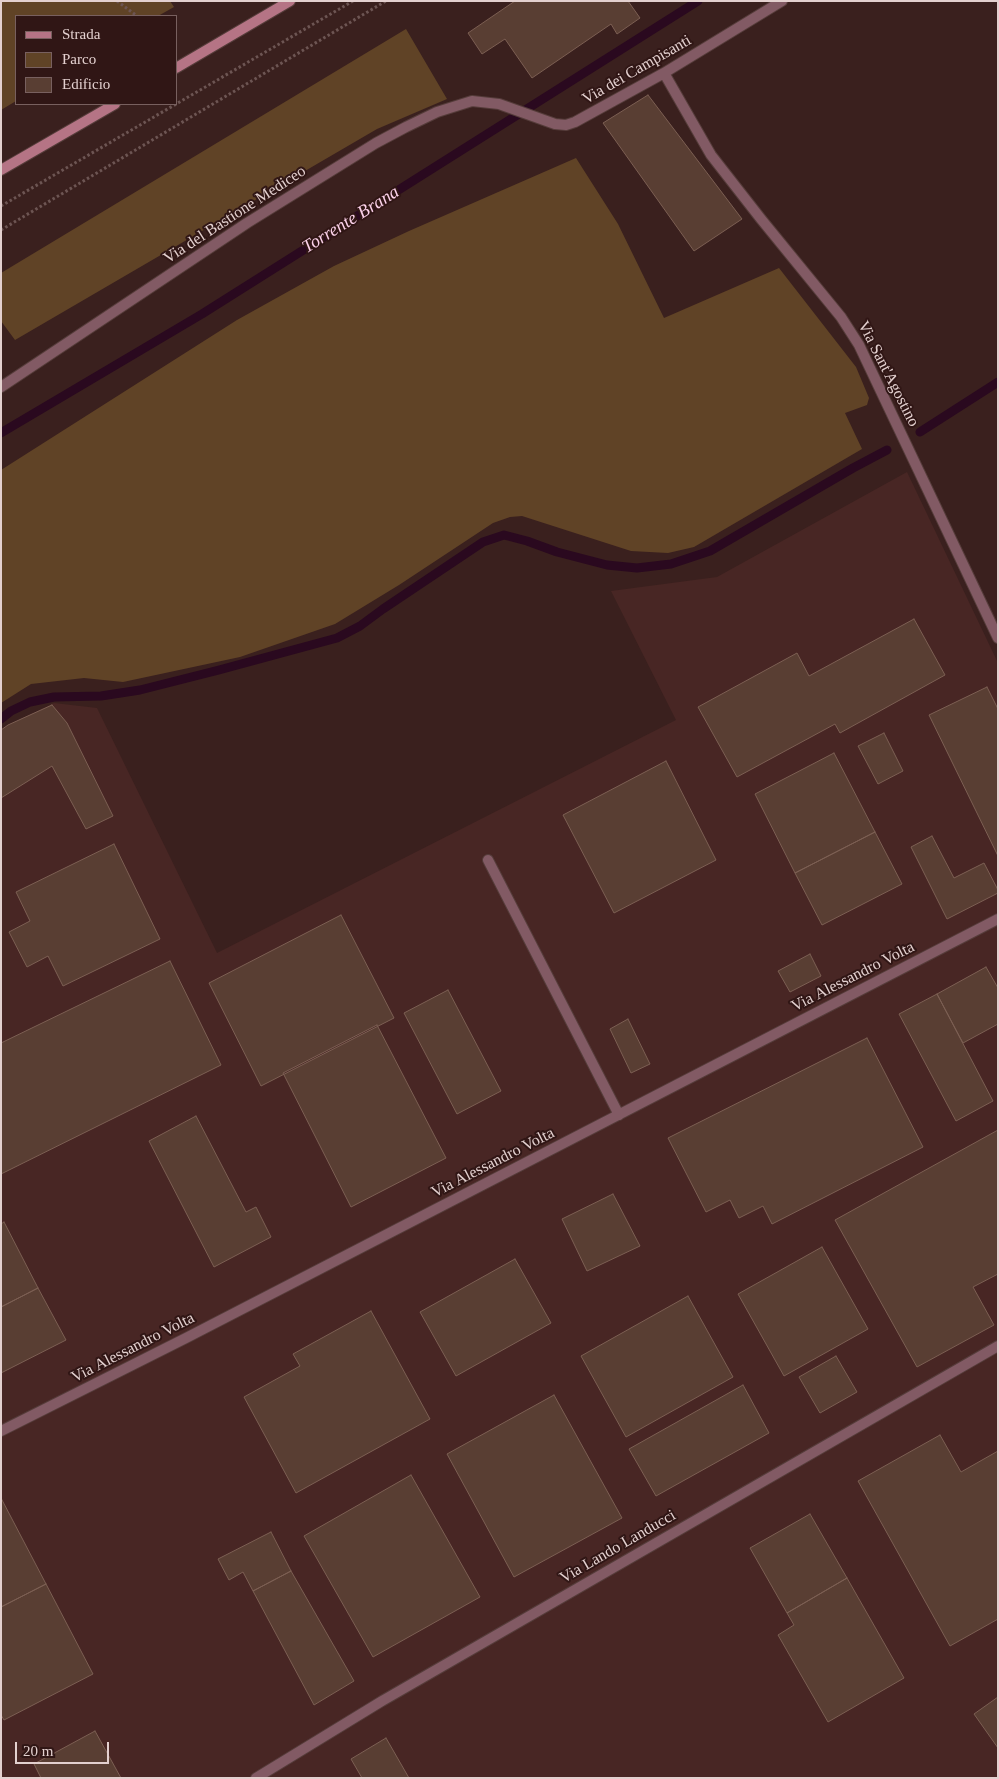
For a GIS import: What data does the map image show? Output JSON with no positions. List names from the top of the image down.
{
  "streets": {
    "street": [
      "Via dei Campisanti",
      "Via del Bastione Mediceo",
      "Via Sant'Agostino",
      "Via Alessandro Volta",
      "Via Lando Landucci"
    ]
  },
  "crossings": [
    ["Via dei Campisanti", "Via del Bastione Mediceo"],
    ["Via dei Campisanti", "Via Sant'Agostino"]
  ],
  "water": ["Torrente Brana"],
  "legend": ["Strada", "Parco", "Edificio"],
  "scale_bar": "20 m"
}
